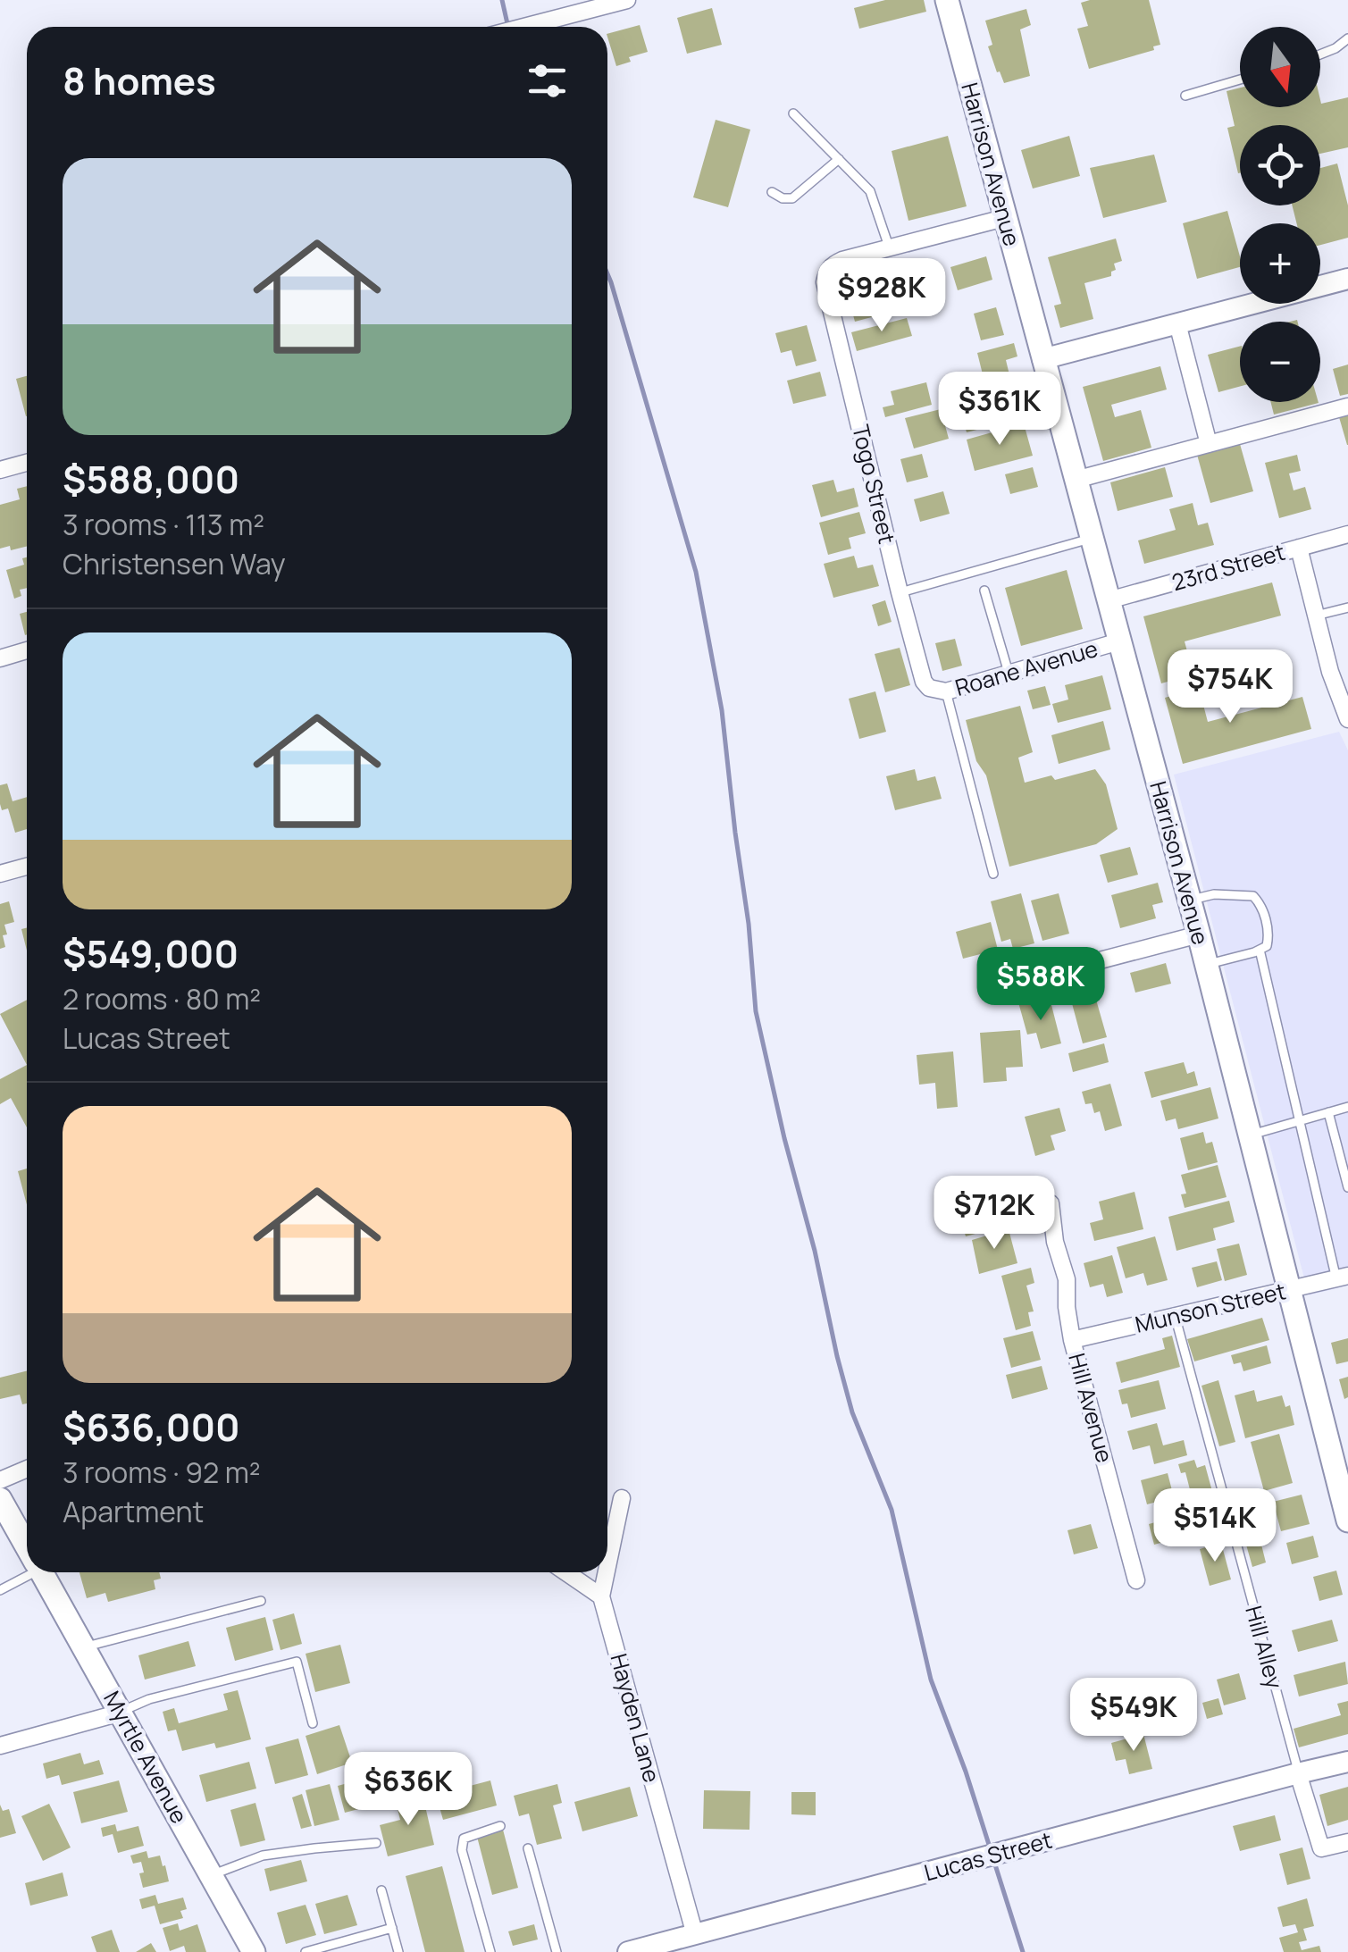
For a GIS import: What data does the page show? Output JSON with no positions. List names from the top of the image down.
{
  "streets": {
    "main road": ["Harrison Avenue", "Myrtle Avenue"],
    "street": [
      "Togo Street",
      "23rd Street",
      "Roane Avenue",
      "Munson Street",
      "Hill Avenue",
      "Hayden Lane",
      "Lucas Street"
    ],
    "lane": ["Hill Alley"]
  },
  "crossings": [
    ["Harrison Avenue", "23rd Street"],
    ["Harrison Avenue", "Roane Avenue"],
    ["Harrison Avenue", "Munson Street"],
    ["Togo Street", "Roane Avenue"],
    ["Munson Street", "Hill Avenue"],
    ["Munson Street", "Hill Alley"],
    ["Hill Alley", "Lucas Street"],
    ["Hayden Lane", "Lucas Street"]
  ],
  "north": "bottom",
  "page": {
    "map_buttons": ["+", "−"],
    "heading": "8 homes",
    "list": [
      {
        "name": "$588,000",
        "note": "3 rooms · 113 m² · Christensen Way"
      },
      {
        "name": "$549,000",
        "note": "2 rooms · 80 m² · Lucas Street"
      },
      {
        "name": "$636,000",
        "note": "3 rooms · 92 m² · Apartment"
      }
    ],
    "price": [
      "$928K",
      "$361K",
      "$754K",
      "$588K",
      "$712K",
      "$514K",
      "$549K",
      "$636K"
    ]
  }
}
